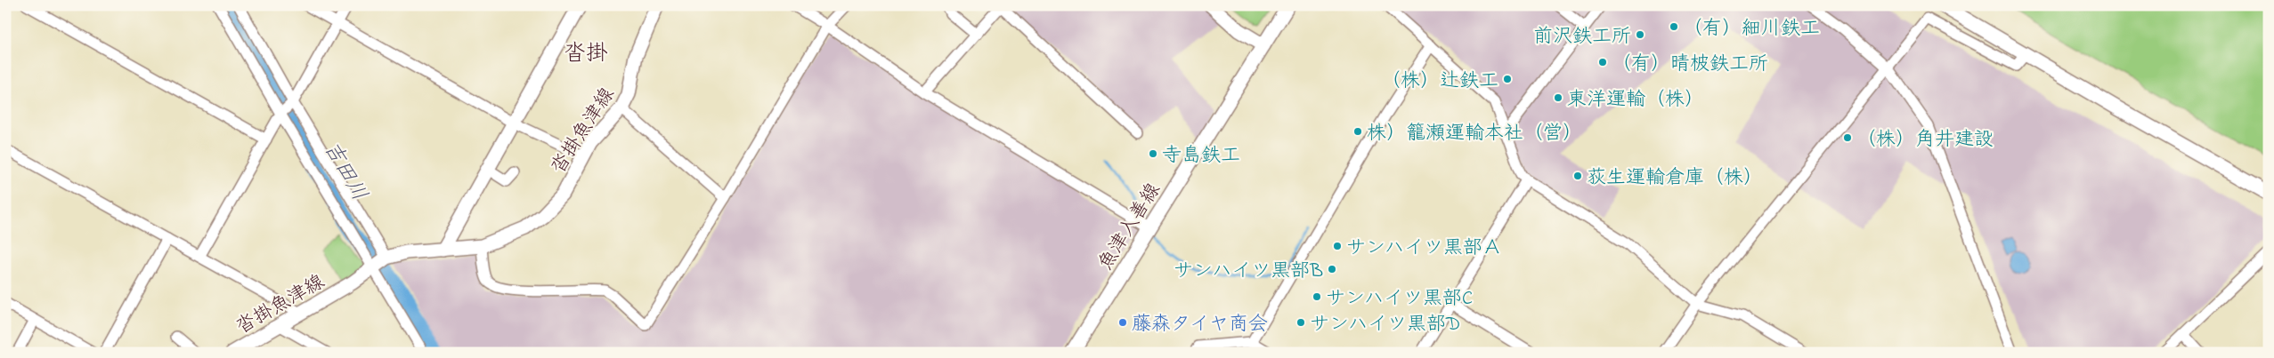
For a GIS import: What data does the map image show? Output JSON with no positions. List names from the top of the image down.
{
  "streets": {
    "main road": ["沓掛魚津線", "魚津入善線"]
  },
  "districts": ["沓掛"],
  "water": ["吉田川"],
  "places": [
    "（有）細川鉄工",
    "前沢鉄工所",
    "（有）晴柀鉄工所",
    "（株）辻鉄工",
    "東洋運輸（株）",
    "株）籠瀬運輸本社（営）",
    "（株）角井建設",
    "寺島鉄工",
    "荻生運輸倉庫（株）",
    "サンハイツ黒部Ａ",
    "サンハイツ黒部B",
    "サンハイツ黒部C",
    "藤森タイヤ商会",
    "サンハイツ黒部D"
  ]
}
